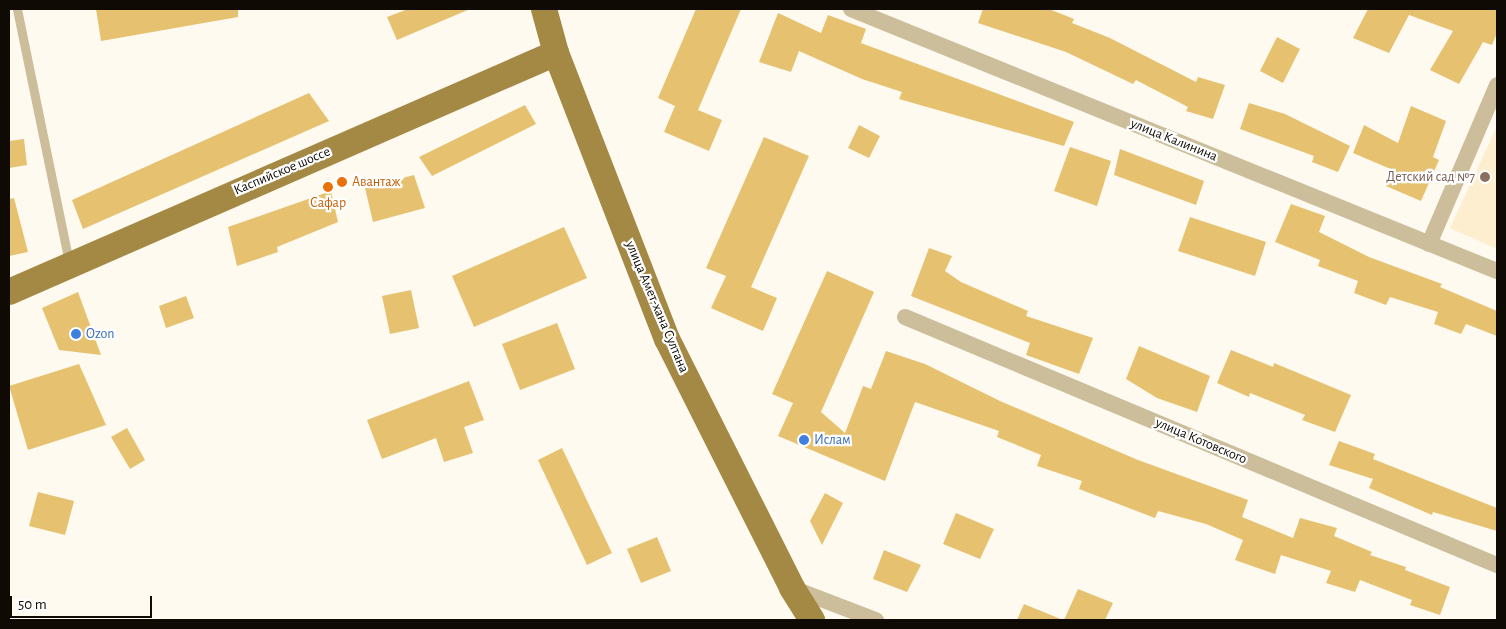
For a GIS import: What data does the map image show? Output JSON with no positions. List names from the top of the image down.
{
  "streets": {
    "main road": ["Каспийское шоссе", "улица Амет-хана Султана"],
    "street": ["улица Калинина", "улица Котовского"]
  },
  "crossings": [
    ["Каспийское шоссе", "улица Амет-хана Султана"]
  ],
  "places": [
    "Детский сад №7",
    "Авантаж",
    "Сафар",
    "Ozon",
    "Ислам"
  ],
  "scale_bar": "50 m"
}
